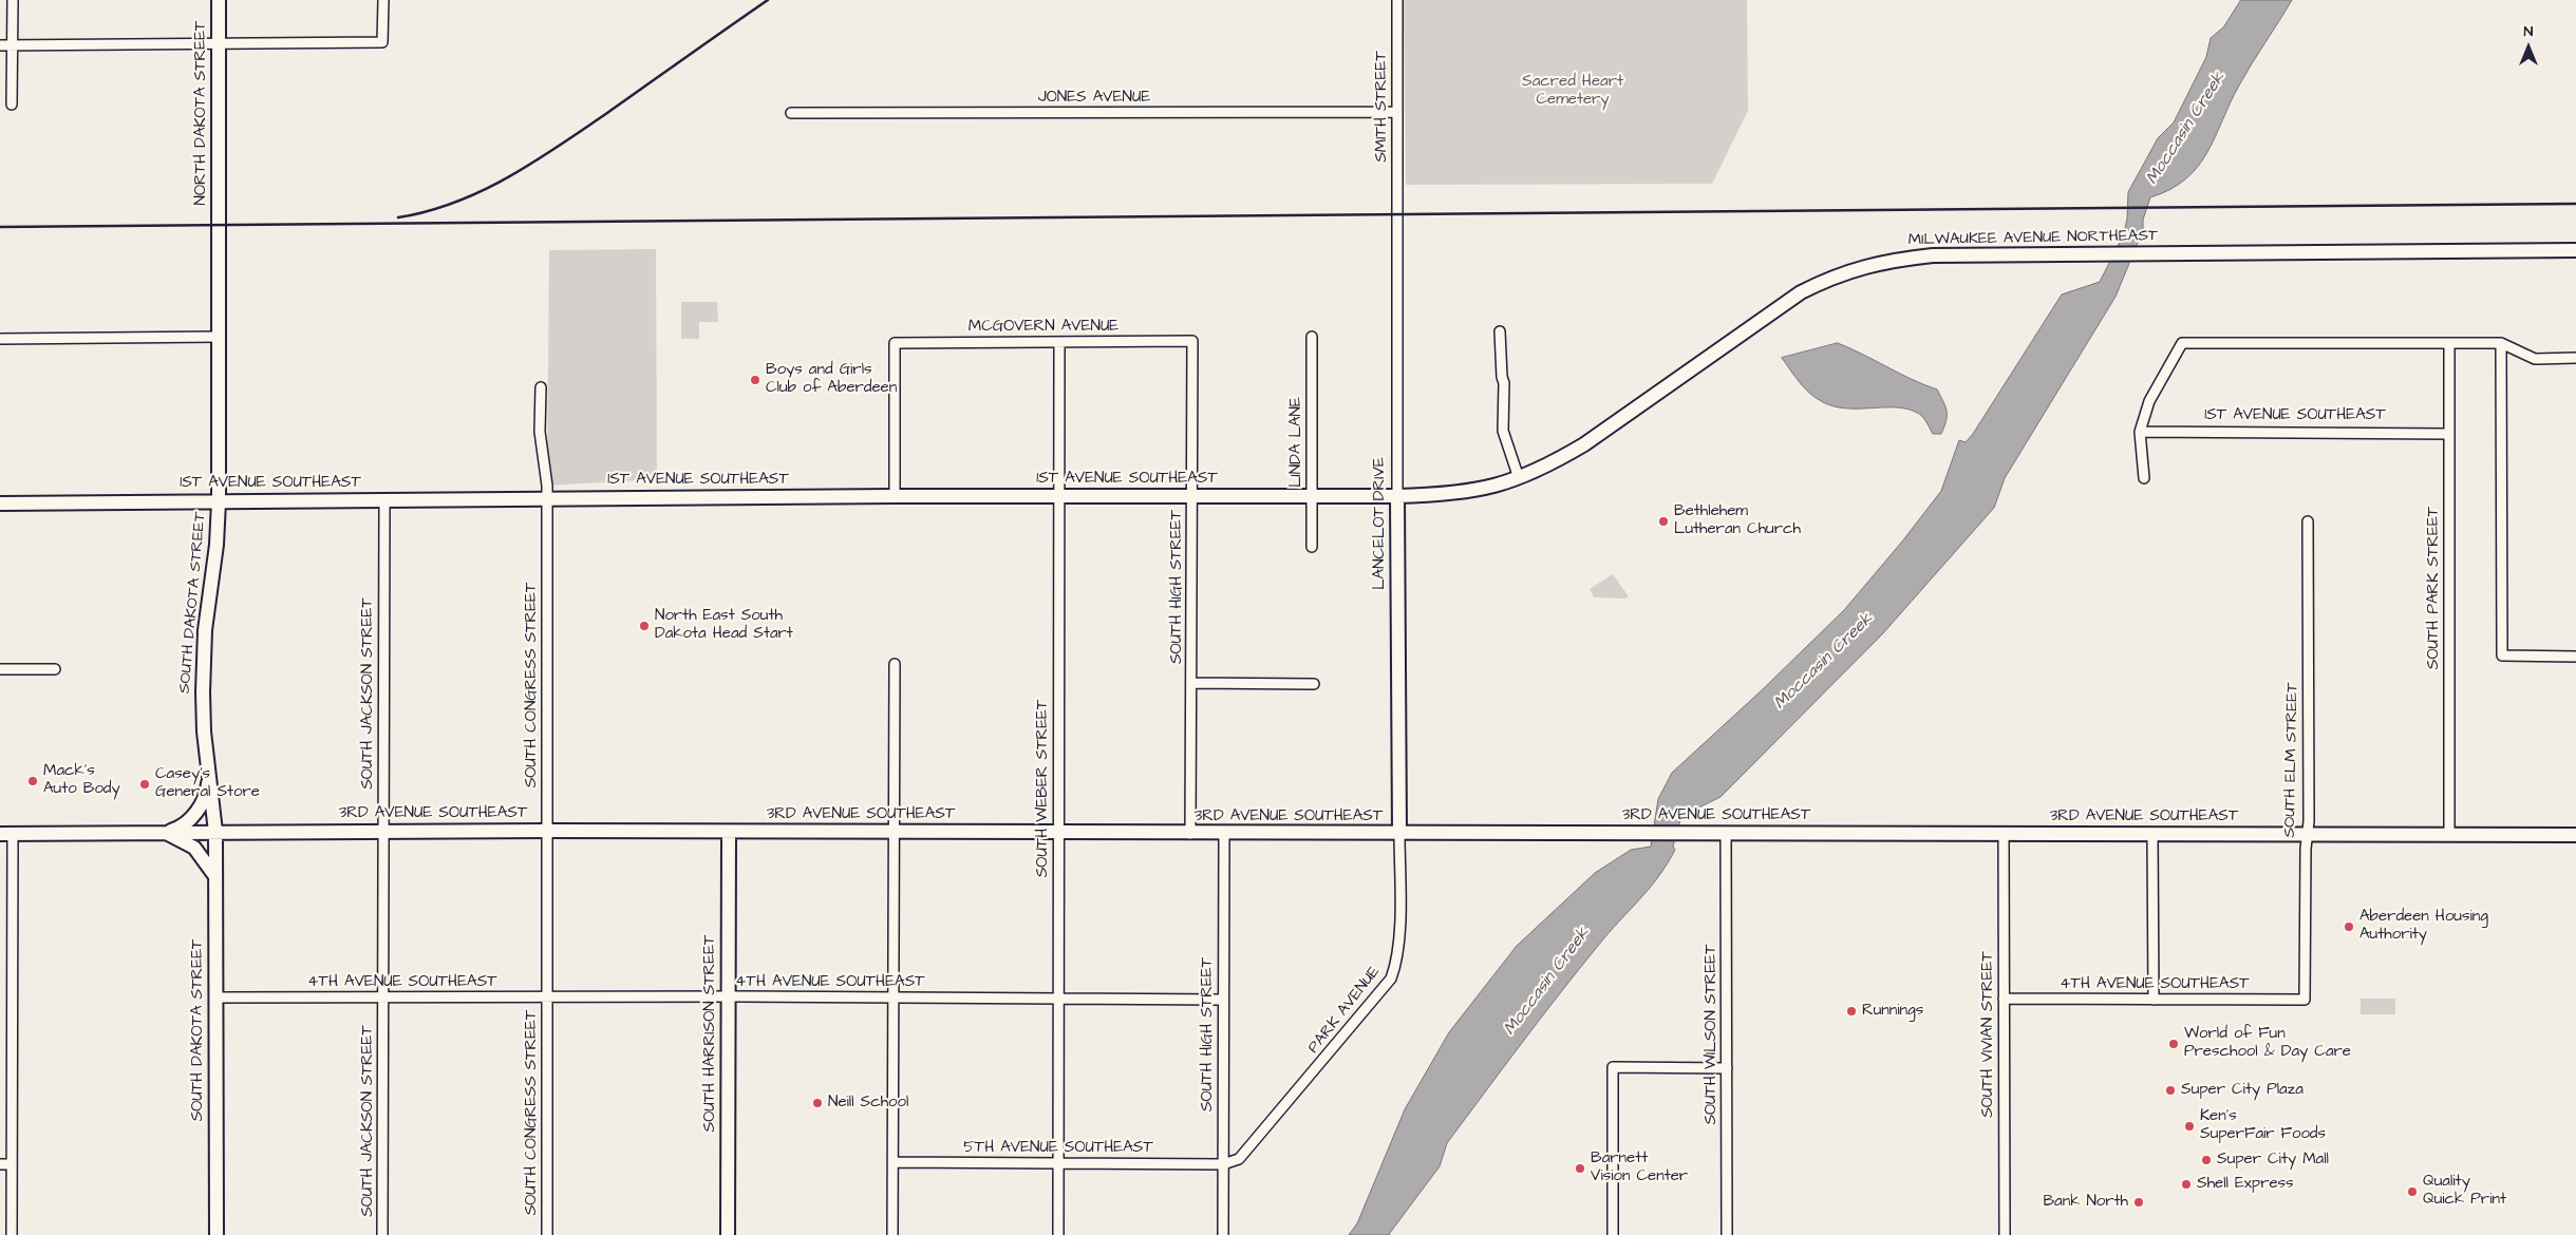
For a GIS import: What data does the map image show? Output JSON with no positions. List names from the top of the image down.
{
  "streets": {
    "street": [
      "JONES AVENUE",
      "SMITH STREET",
      "NORTH DAKOTA STREET",
      "MILWAUKEE AVENUE NORTHEAST",
      "MCGOVERN AVENUE",
      "1ST AVENUE SOUTHEAST",
      "LINDA LANE",
      "LANCELOT DRIVE",
      "SOUTH HIGH STREET",
      "SOUTH PARK STREET",
      "SOUTH DAKOTA STREET",
      "SOUTH CONGRESS STREET",
      "SOUTH JACKSON STREET",
      "SOUTH ELM STREET",
      "SOUTH WEBER STREET",
      "3RD AVENUE SOUTHEAST",
      "4TH AVENUE SOUTHEAST",
      "PARK AVENUE",
      "SOUTH HARRISON STREET",
      "SOUTH WILSON STREET",
      "SOUTH VIVIAN STREET",
      "5TH AVENUE SOUTHEAST"
    ]
  },
  "crossings": [
    ["JONES AVENUE", "SMITH STREET"],
    ["SMITH STREET", "LANCELOT DRIVE"],
    ["NORTH DAKOTA STREET", "SOUTH DAKOTA STREET"],
    ["MILWAUKEE AVENUE NORTHEAST", "1ST AVENUE SOUTHEAST"],
    ["MILWAUKEE AVENUE NORTHEAST", "LANCELOT DRIVE"],
    ["MCGOVERN AVENUE", "1ST AVENUE SOUTHEAST"],
    ["MCGOVERN AVENUE", "SOUTH HIGH STREET"],
    ["MCGOVERN AVENUE", "SOUTH WEBER STREET"],
    ["1ST AVENUE SOUTHEAST", "LINDA LANE"],
    ["1ST AVENUE SOUTHEAST", "LANCELOT DRIVE"],
    ["1ST AVENUE SOUTHEAST", "SOUTH HIGH STREET"],
    ["1ST AVENUE SOUTHEAST", "SOUTH PARK STREET"],
    ["1ST AVENUE SOUTHEAST", "SOUTH DAKOTA STREET"],
    ["1ST AVENUE SOUTHEAST", "SOUTH CONGRESS STREET"],
    ["1ST AVENUE SOUTHEAST", "SOUTH JACKSON STREET"],
    ["1ST AVENUE SOUTHEAST", "SOUTH WEBER STREET"],
    ["LANCELOT DRIVE", "3RD AVENUE SOUTHEAST"],
    ["LANCELOT DRIVE", "PARK AVENUE"],
    ["SOUTH HIGH STREET", "3RD AVENUE SOUTHEAST"],
    ["SOUTH HIGH STREET", "4TH AVENUE SOUTHEAST"],
    ["SOUTH HIGH STREET", "PARK AVENUE"],
    ["SOUTH HIGH STREET", "5TH AVENUE SOUTHEAST"],
    ["SOUTH PARK STREET", "3RD AVENUE SOUTHEAST"],
    ["SOUTH DAKOTA STREET", "3RD AVENUE SOUTHEAST"],
    ["SOUTH DAKOTA STREET", "4TH AVENUE SOUTHEAST"],
    ["SOUTH CONGRESS STREET", "3RD AVENUE SOUTHEAST"],
    ["SOUTH CONGRESS STREET", "4TH AVENUE SOUTHEAST"],
    ["SOUTH JACKSON STREET", "3RD AVENUE SOUTHEAST"],
    ["SOUTH JACKSON STREET", "4TH AVENUE SOUTHEAST"],
    ["SOUTH ELM STREET", "3RD AVENUE SOUTHEAST"],
    ["SOUTH ELM STREET", "4TH AVENUE SOUTHEAST"],
    ["SOUTH WEBER STREET", "3RD AVENUE SOUTHEAST"],
    ["SOUTH WEBER STREET", "4TH AVENUE SOUTHEAST"],
    ["SOUTH WEBER STREET", "5TH AVENUE SOUTHEAST"],
    ["3RD AVENUE SOUTHEAST", "PARK AVENUE"],
    ["3RD AVENUE SOUTHEAST", "SOUTH HARRISON STREET"],
    ["3RD AVENUE SOUTHEAST", "SOUTH WILSON STREET"],
    ["3RD AVENUE SOUTHEAST", "SOUTH VIVIAN STREET"],
    ["4TH AVENUE SOUTHEAST", "SOUTH HARRISON STREET"],
    ["4TH AVENUE SOUTHEAST", "SOUTH VIVIAN STREET"],
    ["PARK AVENUE", "5TH AVENUE SOUTHEAST"]
  ],
  "water": ["Moccasin Creek"],
  "parks": ["Sacred Heart Cemetery"],
  "places": [
    "Boys and Girls Club of Aberdeen",
    "Bethlehem Lutheran Church",
    "North East South Dakota Head Start",
    "Mack's Auto Body",
    "Casey's General Store",
    "Aberdeen Housing Authority",
    "Runnings",
    "World of Fun Preschool & Day Care",
    "Super City Plaza",
    "Neill School",
    "Ken's SuperFair Foods",
    "Super City Mall",
    "Barnett Vision Center",
    "Shell Express",
    "Quality Quick Print",
    "Bank North"
  ],
  "north": "top"
}
